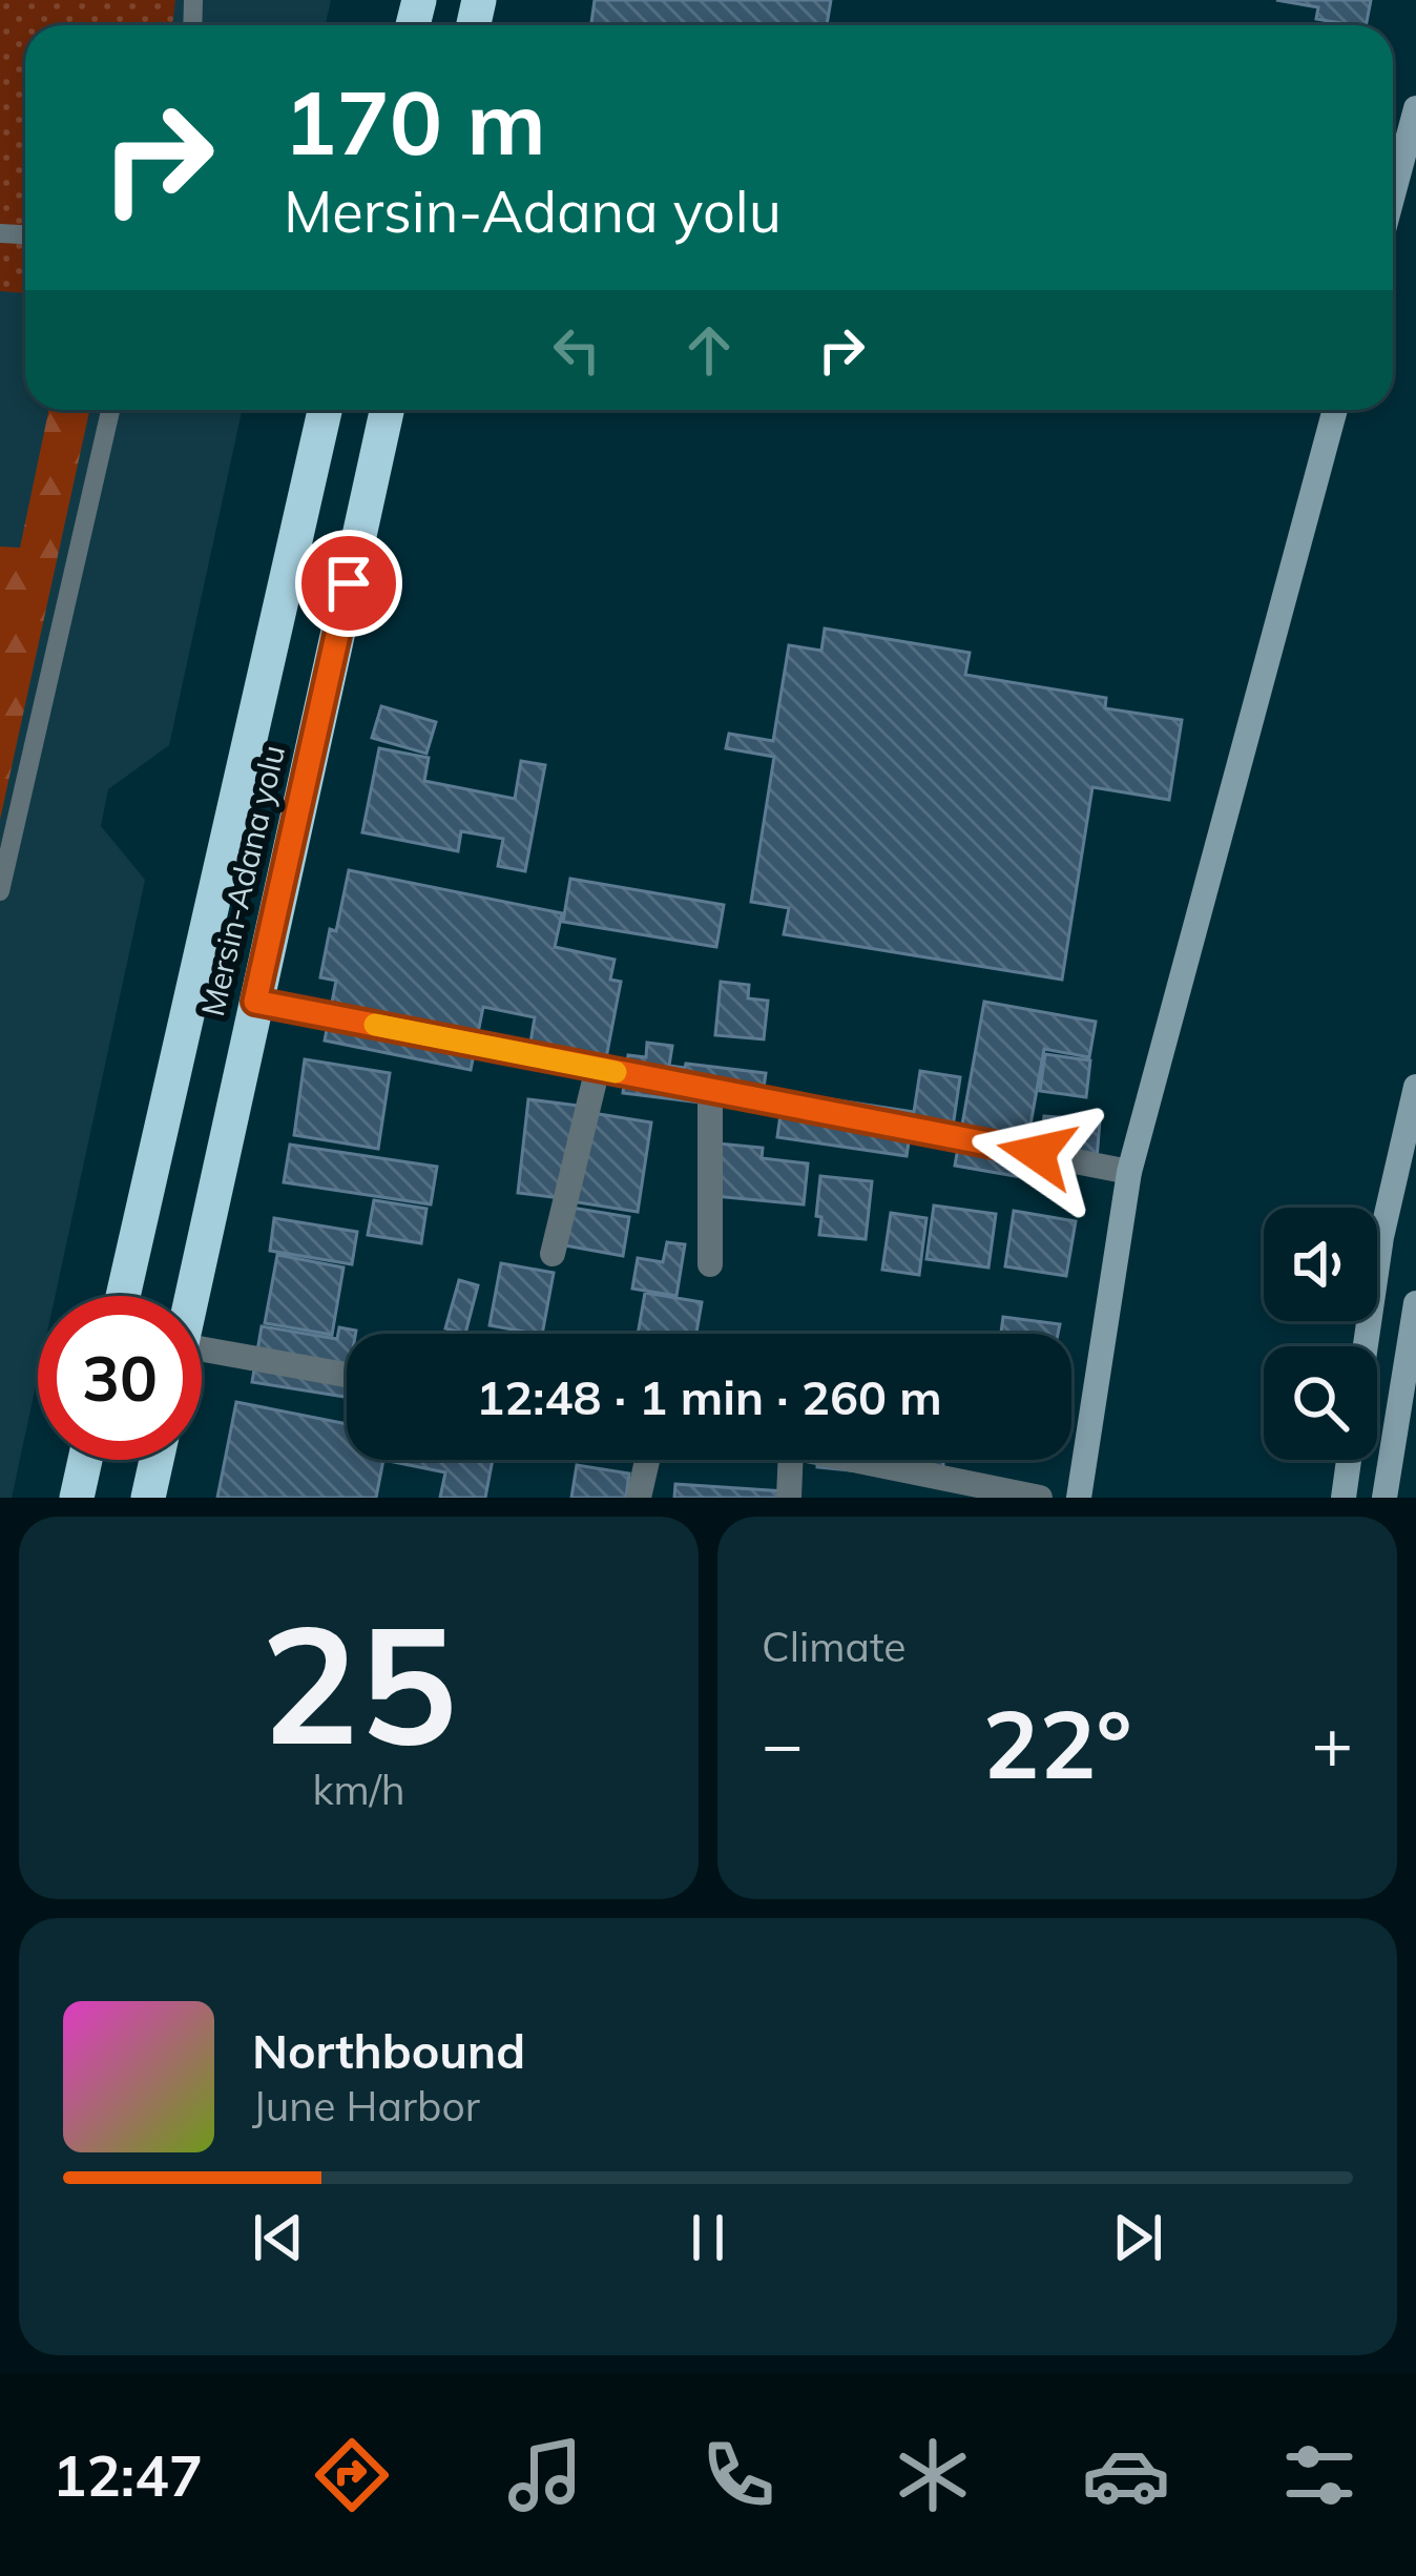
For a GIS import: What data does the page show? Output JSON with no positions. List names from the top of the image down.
{
  "streets": {
    "highway": ["Mersin-Adana yolu"]
  },
  "page": {
    "turn": ["170 m", "Mersin-Adana yolu"],
    "limit": "30",
    "trip": "12:48 · 1 min · 260 m",
    "tile": [
      ["25", "km/h"],
      "Climate"
    ],
    "heat": ["−", "22°", "+"],
    "song": ["Northbound", "June Harbor"],
    "tabs": "12:47"
  }
}
